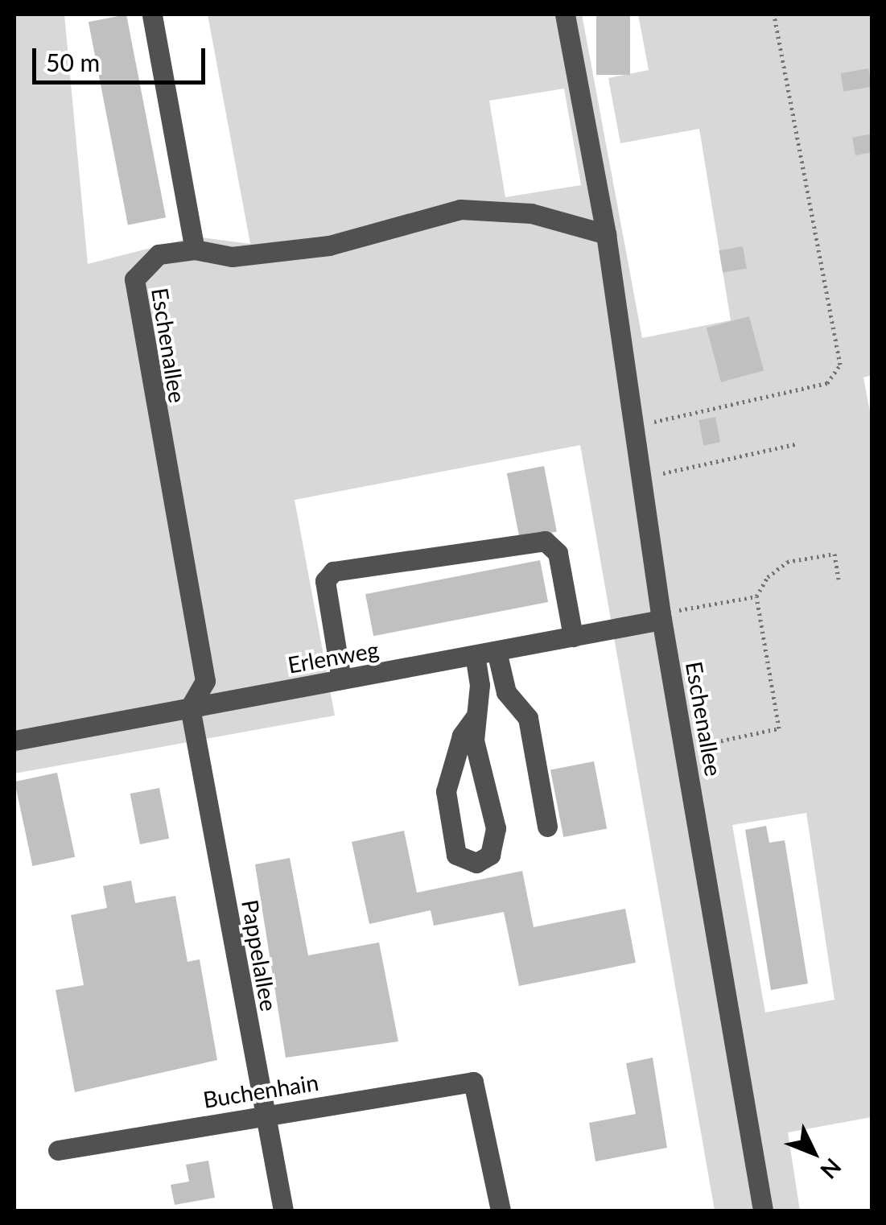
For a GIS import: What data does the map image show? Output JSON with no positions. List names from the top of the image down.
{
  "streets": {
    "street": [
      "Eschenallee",
      "Erlenweg",
      "Pappelallee",
      "Buchenhain"
    ]
  },
  "crossings": [
    ["Eschenallee", "Erlenweg"],
    ["Eschenallee", "Pappelallee"],
    ["Erlenweg", "Pappelallee"],
    ["Pappelallee", "Buchenhain"]
  ],
  "scale_bar": "50 m",
  "north": "bottom right"
}
